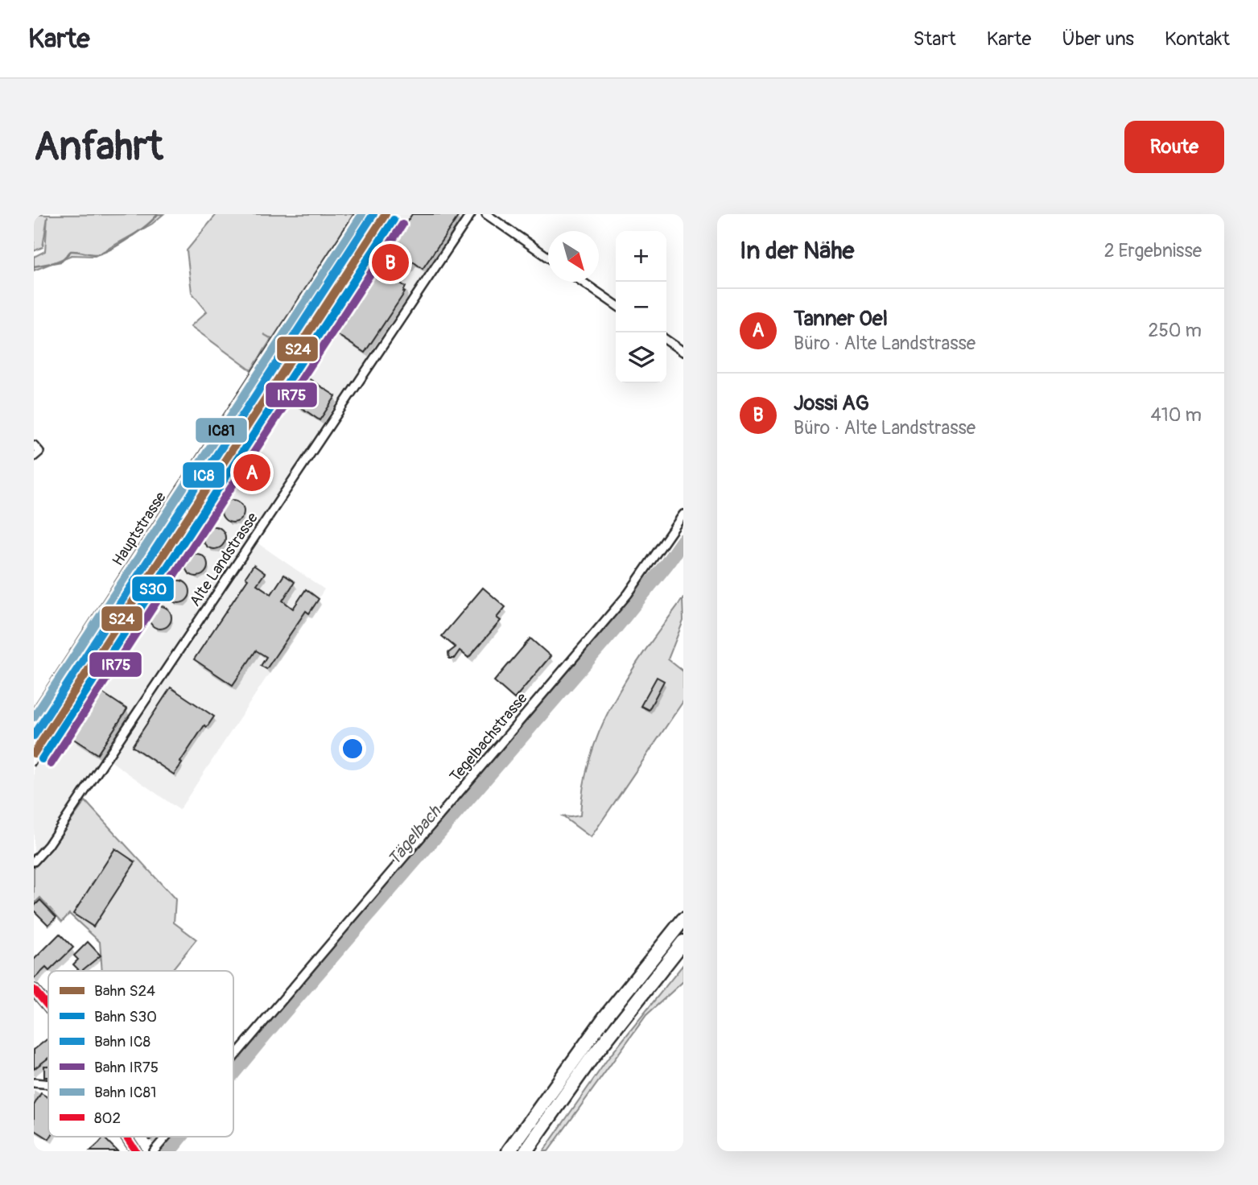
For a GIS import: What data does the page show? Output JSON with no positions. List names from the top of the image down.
{
  "streets": {
    "main road": ["Hauptstrasse"],
    "street": ["Alte Landstrasse", "Tegelbachstrasse"]
  },
  "water": ["Tägelbach"],
  "lines": [
    "rail line S24",
    "rail line IC8",
    "rail line IC81",
    "rail line S30",
    "rail line IR75",
    "transit line 802"
  ],
  "legend": [
    "Bahn S24",
    "Bahn S30",
    "Bahn IC8",
    "Bahn IR75",
    "Bahn IC81",
    "802"
  ],
  "north": "bottom right",
  "page": {
    "header": "Karte",
    "nav": [
      "Start",
      "Karte",
      "Über uns",
      "Kontakt"
    ],
    "buttons": "Route",
    "title": "Anfahrt",
    "heading": ["In der Nähe", "2 Ergebnisse"],
    "map_buttons": ["+", "−"],
    "pins": ["B", "A"],
    "list": [
      {
        "mark": "A",
        "name": "Tanner Oel",
        "note": "Büro · Alte Landstrasse",
        "value": "250 m"
      },
      {
        "mark": "B",
        "name": "Jossi AG",
        "note": "Büro · Alte Landstrasse",
        "value": "410 m"
      }
    ]
  }
}
